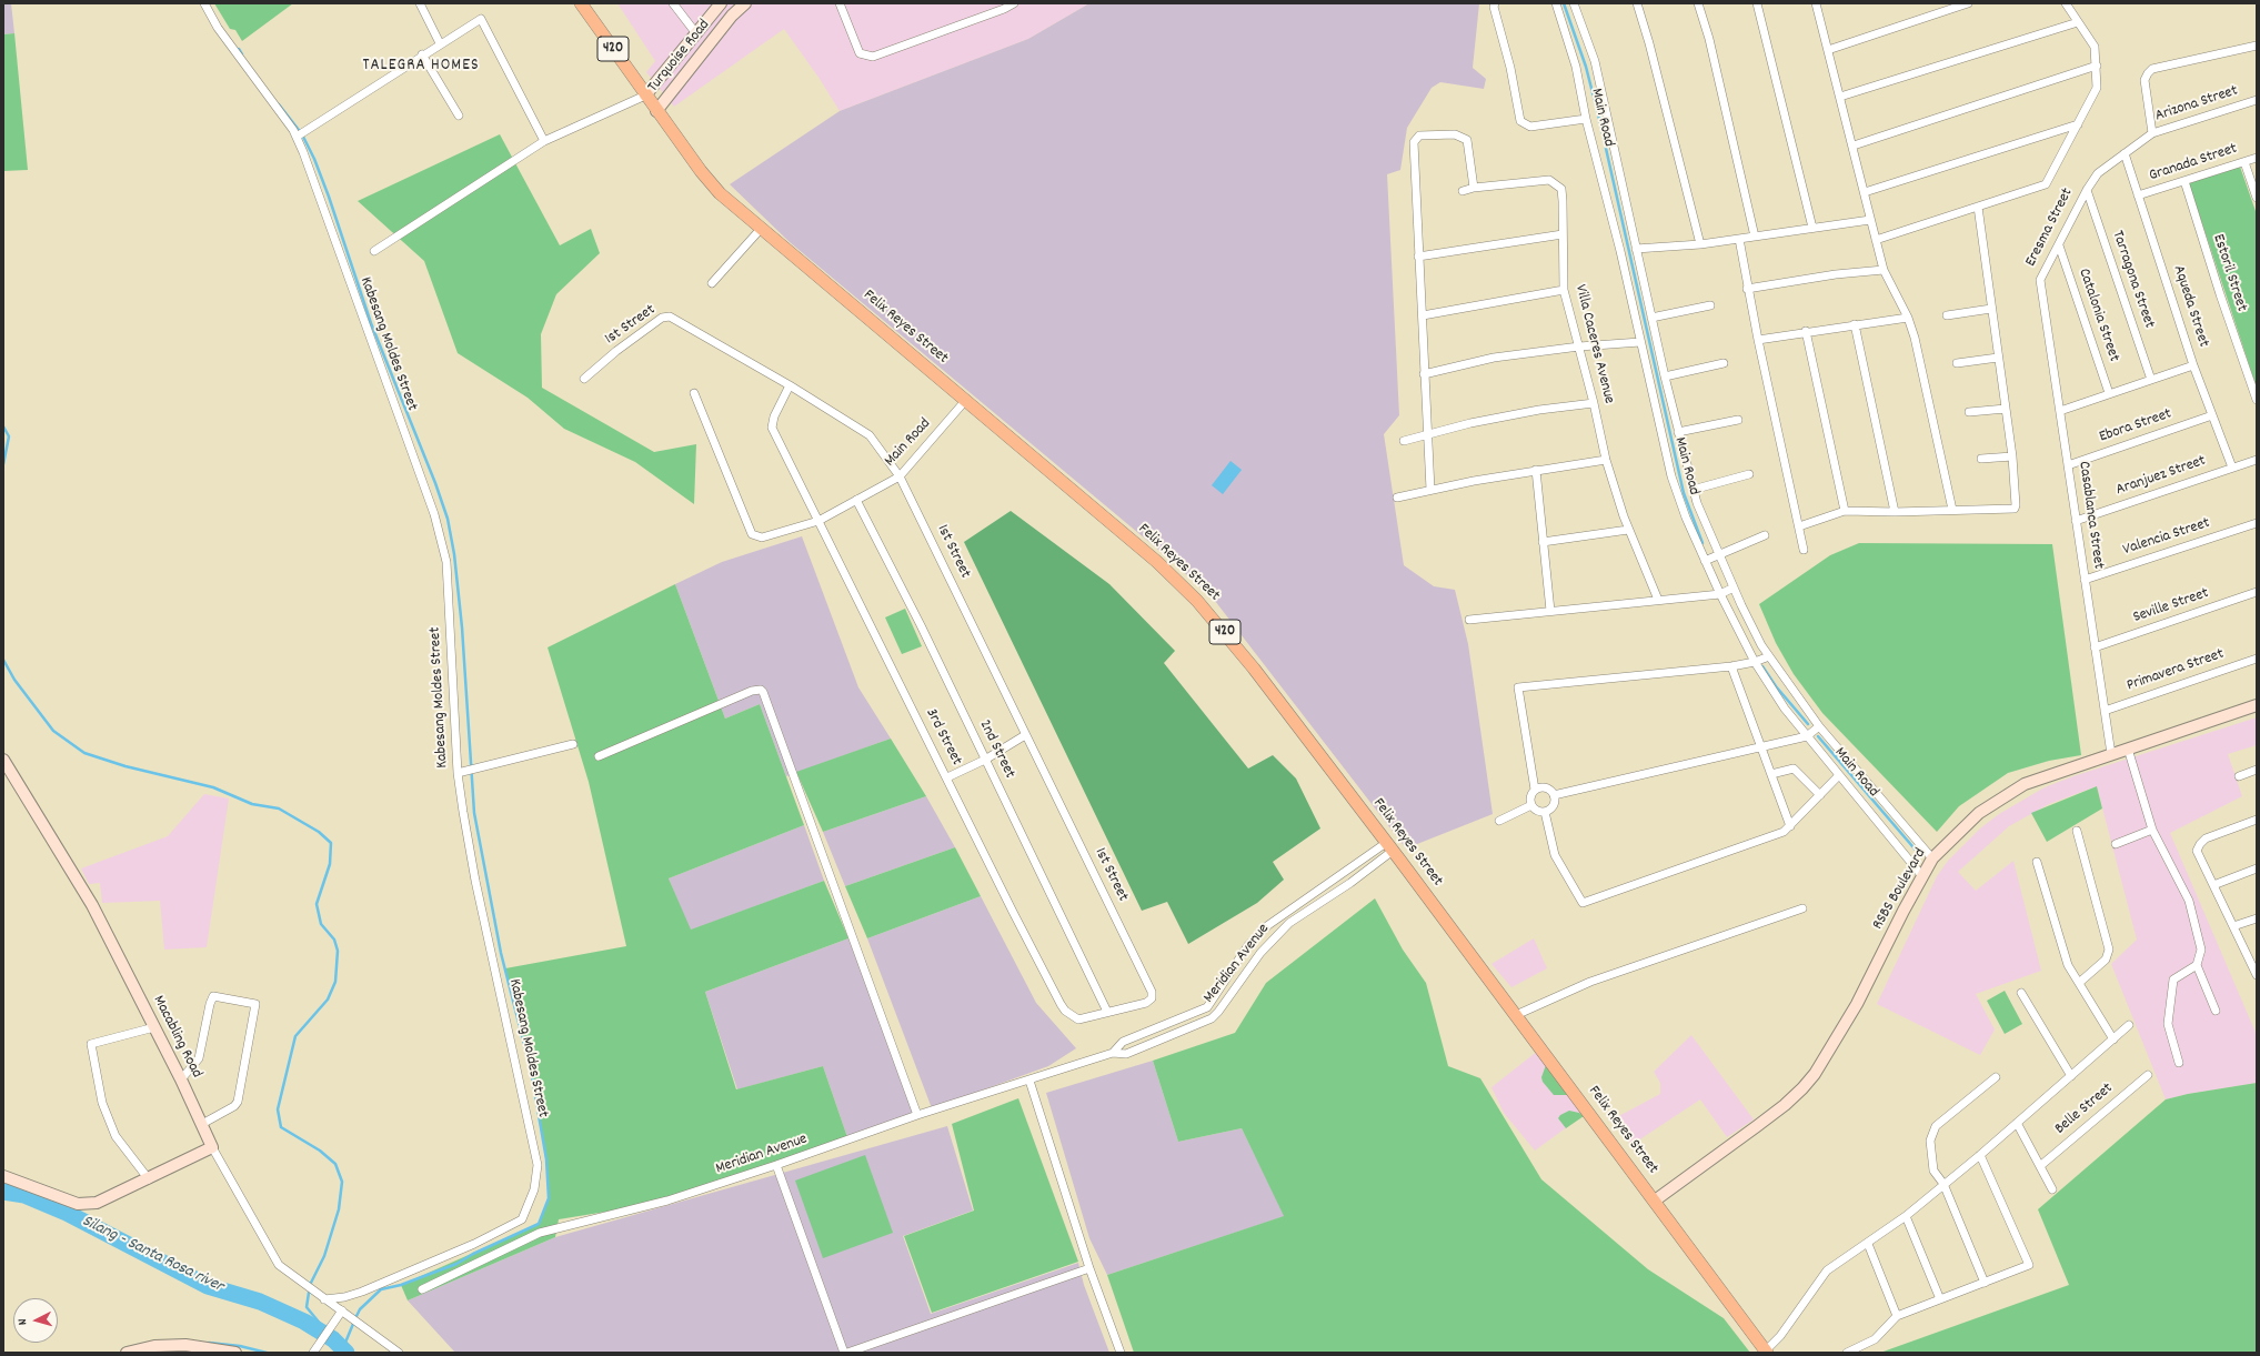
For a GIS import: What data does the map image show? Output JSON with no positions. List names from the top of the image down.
{
  "streets": {
    "main road": ["420", "Felix Reyes Street"],
    "street": [
      "Turquoise Road",
      "Arizona Street",
      "Main Road",
      "Granada Street",
      "Eresma Street",
      "Estoril Street",
      "Tarragona Street",
      "Aqueda Street",
      "Catalonia Street",
      "1st Street",
      "Kabesang Moldes Street",
      "Villa Caceres Avenue",
      "Ebora Street",
      "Aranjuez Street",
      "Casablanca Street",
      "Valencia Street",
      "Seville Street",
      "Primavera Street",
      "3rd Street",
      "2nd Street",
      "RSBS Boulevard",
      "Meridian Avenue",
      "Macabling Road",
      "Belle Street"
    ]
  },
  "crossings": [
    ["Turquoise Road", "Felix Reyes Street"],
    ["Arizona Street", "Eresma Street"],
    ["Arizona Street", "Tarragona Street"],
    ["Arizona Street", "Aqueda Street"],
    ["Main Road", "1st Street"],
    ["Main Road", "Felix Reyes Street"],
    ["Main Road", "3rd Street"],
    ["Main Road", "2nd Street"],
    ["Main Road", "RSBS Boulevard"],
    ["Granada Street", "Estoril Street"],
    ["Granada Street", "Aqueda Street"],
    ["Eresma Street", "Tarragona Street"],
    ["Eresma Street", "Catalonia Street"],
    ["Eresma Street", "Casablanca Street"],
    ["Aqueda Street", "Ebora Street"],
    ["Aqueda Street", "Aranjuez Street"],
    ["1st Street", "3rd Street"],
    ["Felix Reyes Street", "RSBS Boulevard"],
    ["Felix Reyes Street", "Meridian Avenue"],
    ["Kabesang Moldes Street", "Macabling Road"],
    ["Ebora Street", "Casablanca Street"],
    ["Aranjuez Street", "Casablanca Street"],
    ["Casablanca Street", "Valencia Street"],
    ["Casablanca Street", "Seville Street"],
    ["Casablanca Street", "Primavera Street"],
    ["Casablanca Street", "RSBS Boulevard"],
    ["3rd Street", "2nd Street"]
  ],
  "districts": ["TALEGRA HOMES"],
  "water": ["Silang - Santa Rosa river"],
  "north": "left"
}
